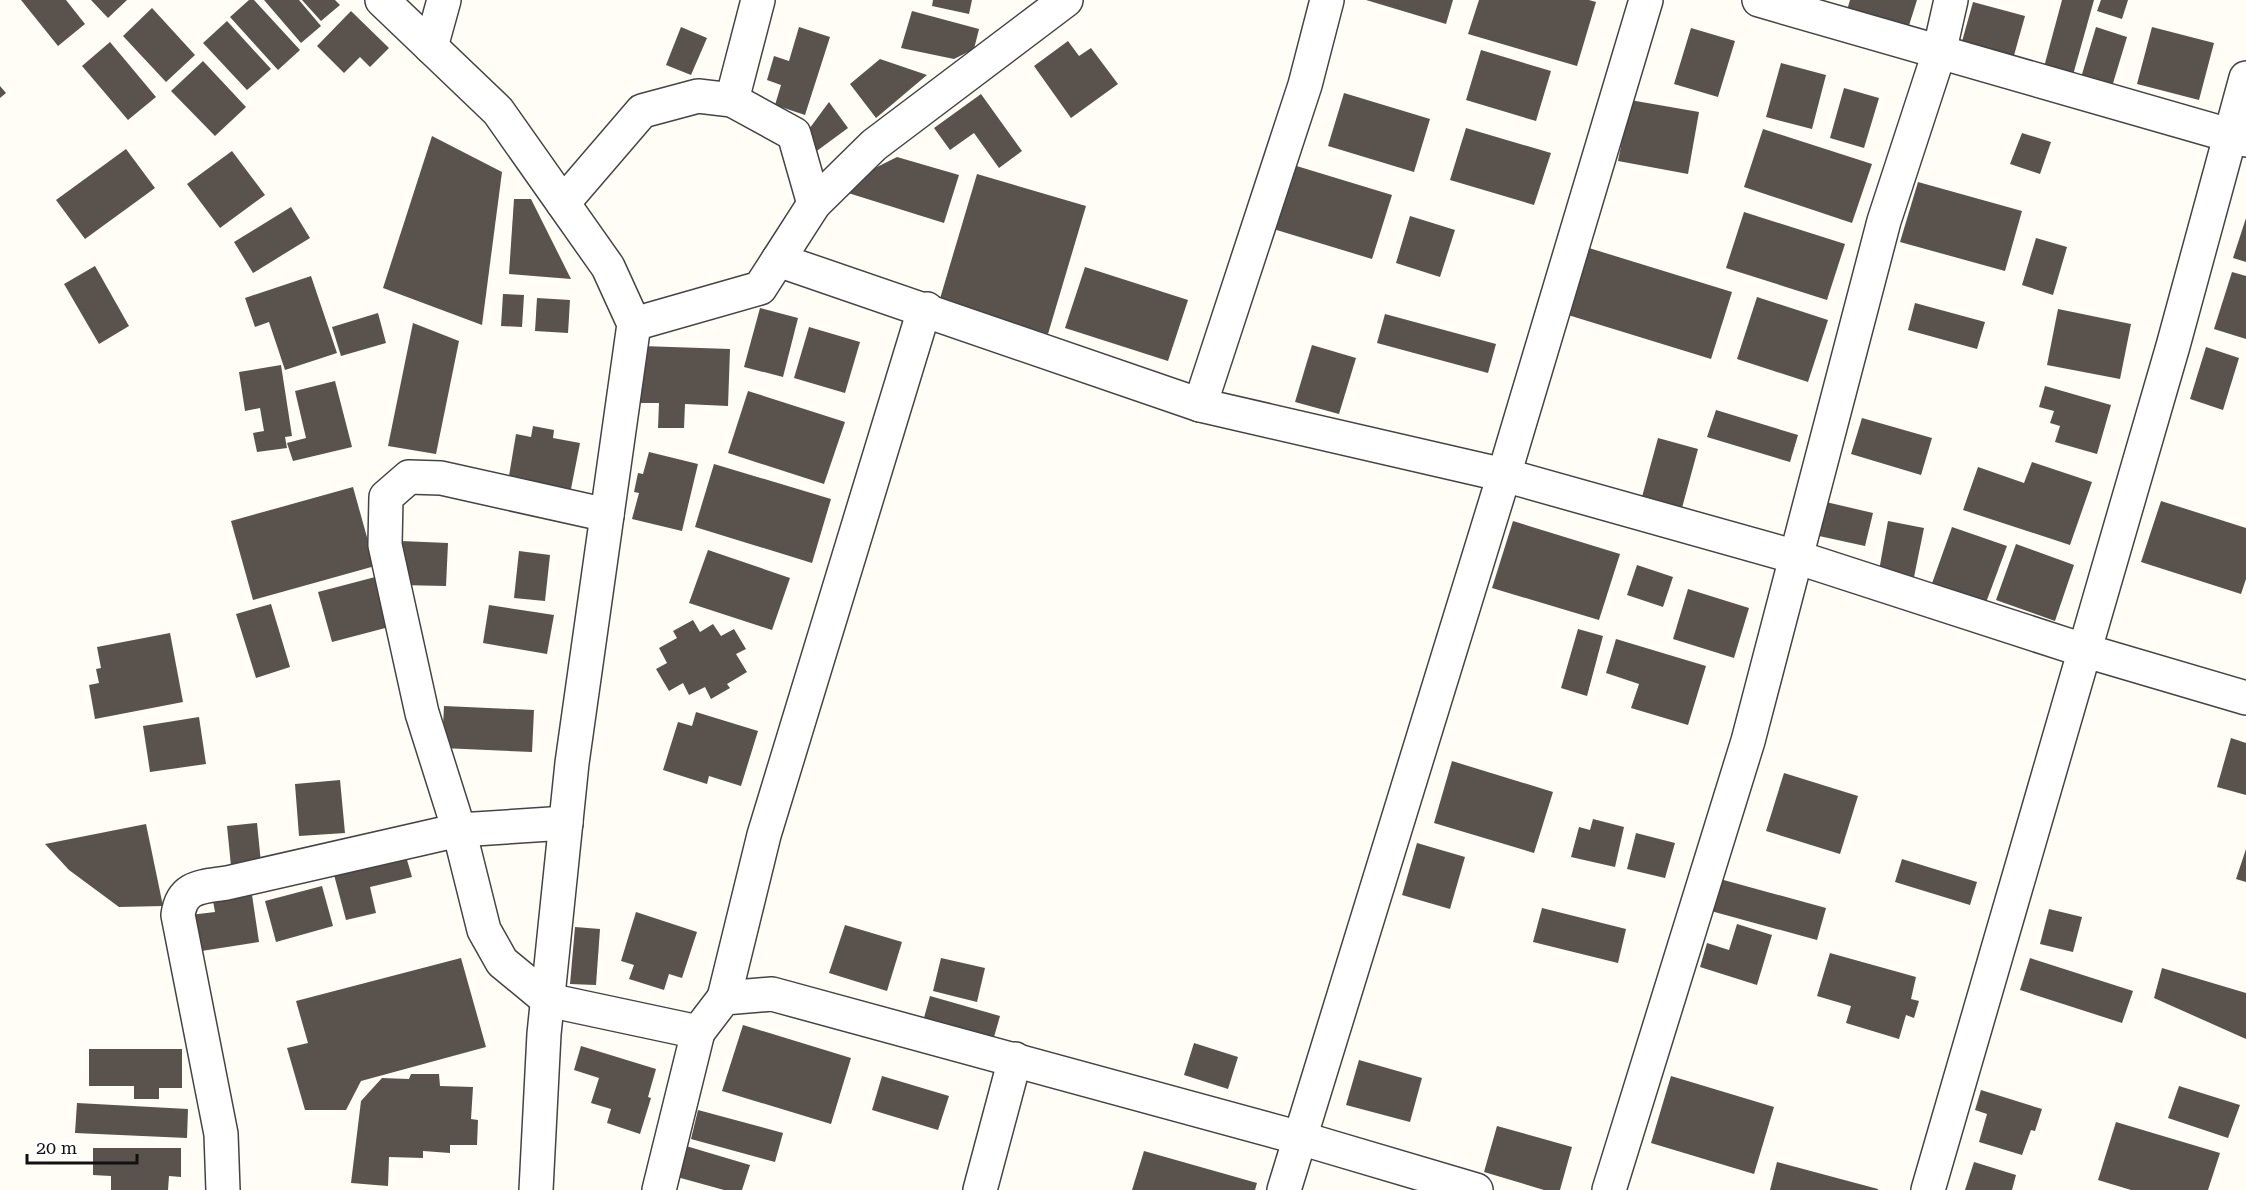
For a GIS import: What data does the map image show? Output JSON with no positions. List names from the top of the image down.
{
  "scale_bar": "20 m"
}
